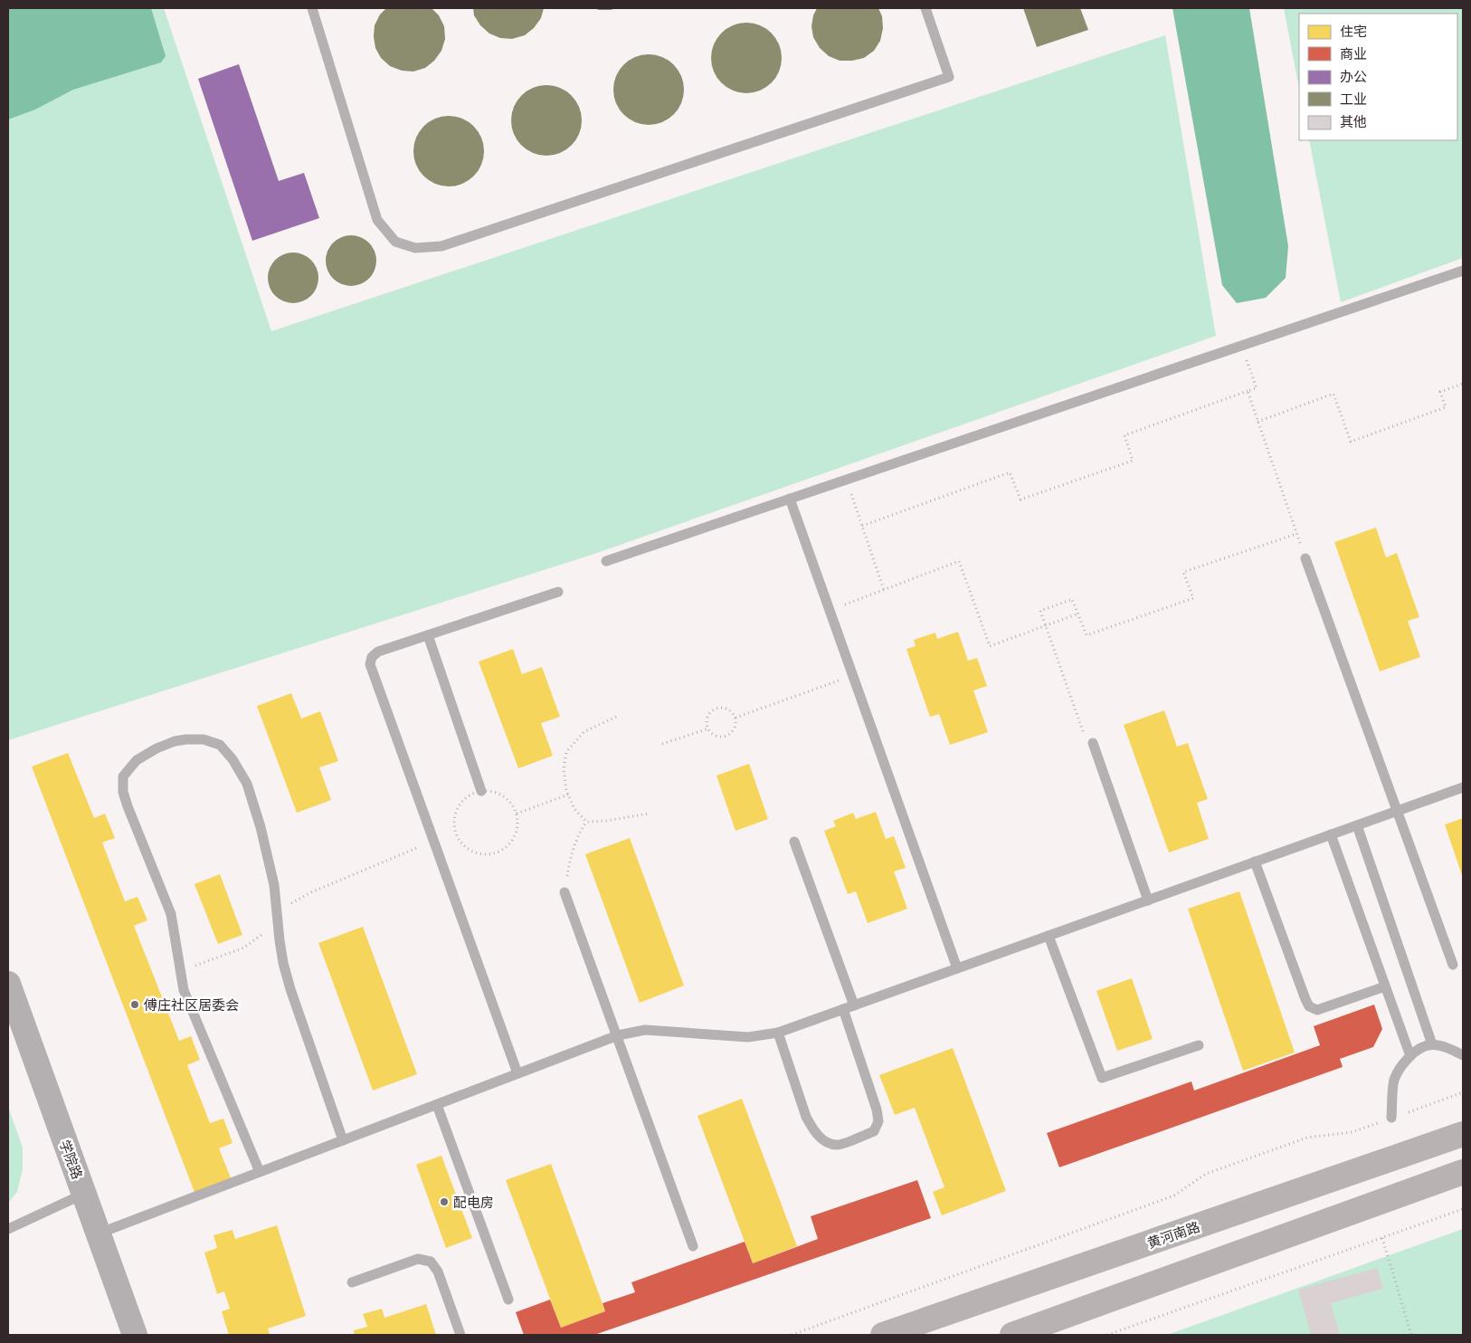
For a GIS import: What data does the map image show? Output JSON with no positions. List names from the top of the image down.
{
  "streets": {
    "main road": ["黄河南路"],
    "street": ["学院路"]
  },
  "places": ["傅庄社区居委会", "配电房"],
  "legend": [
    "住宅",
    "商业",
    "办公",
    "工业",
    "其他"
  ]
}
